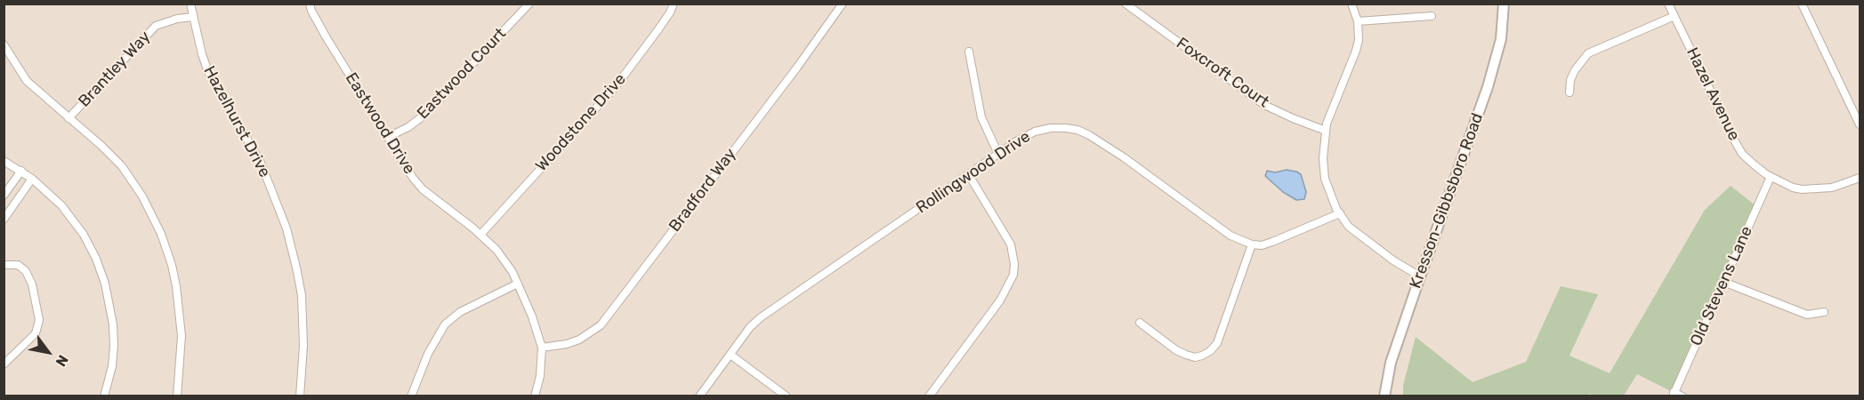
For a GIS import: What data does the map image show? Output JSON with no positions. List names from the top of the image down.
{
  "streets": {
    "street": [
      "Brantley Way",
      "Foxcroft Court",
      "Eastwood Court",
      "Hazel Avenue",
      "Hazelhurst Drive",
      "Woodstone Drive",
      "Eastwood Drive",
      "Rollingwood Drive",
      "Bradford Way",
      "Kresson-Gibbsboro Road",
      "Old Stevens Lane"
    ]
  },
  "crossings": [
    ["Brantley Way", "Hazelhurst Drive"],
    ["Eastwood Court", "Eastwood Drive"],
    ["Hazel Avenue", "Old Stevens Lane"],
    ["Woodstone Drive", "Eastwood Drive"],
    ["Eastwood Drive", "Bradford Way"]
  ],
  "north": "bottom right"
}
